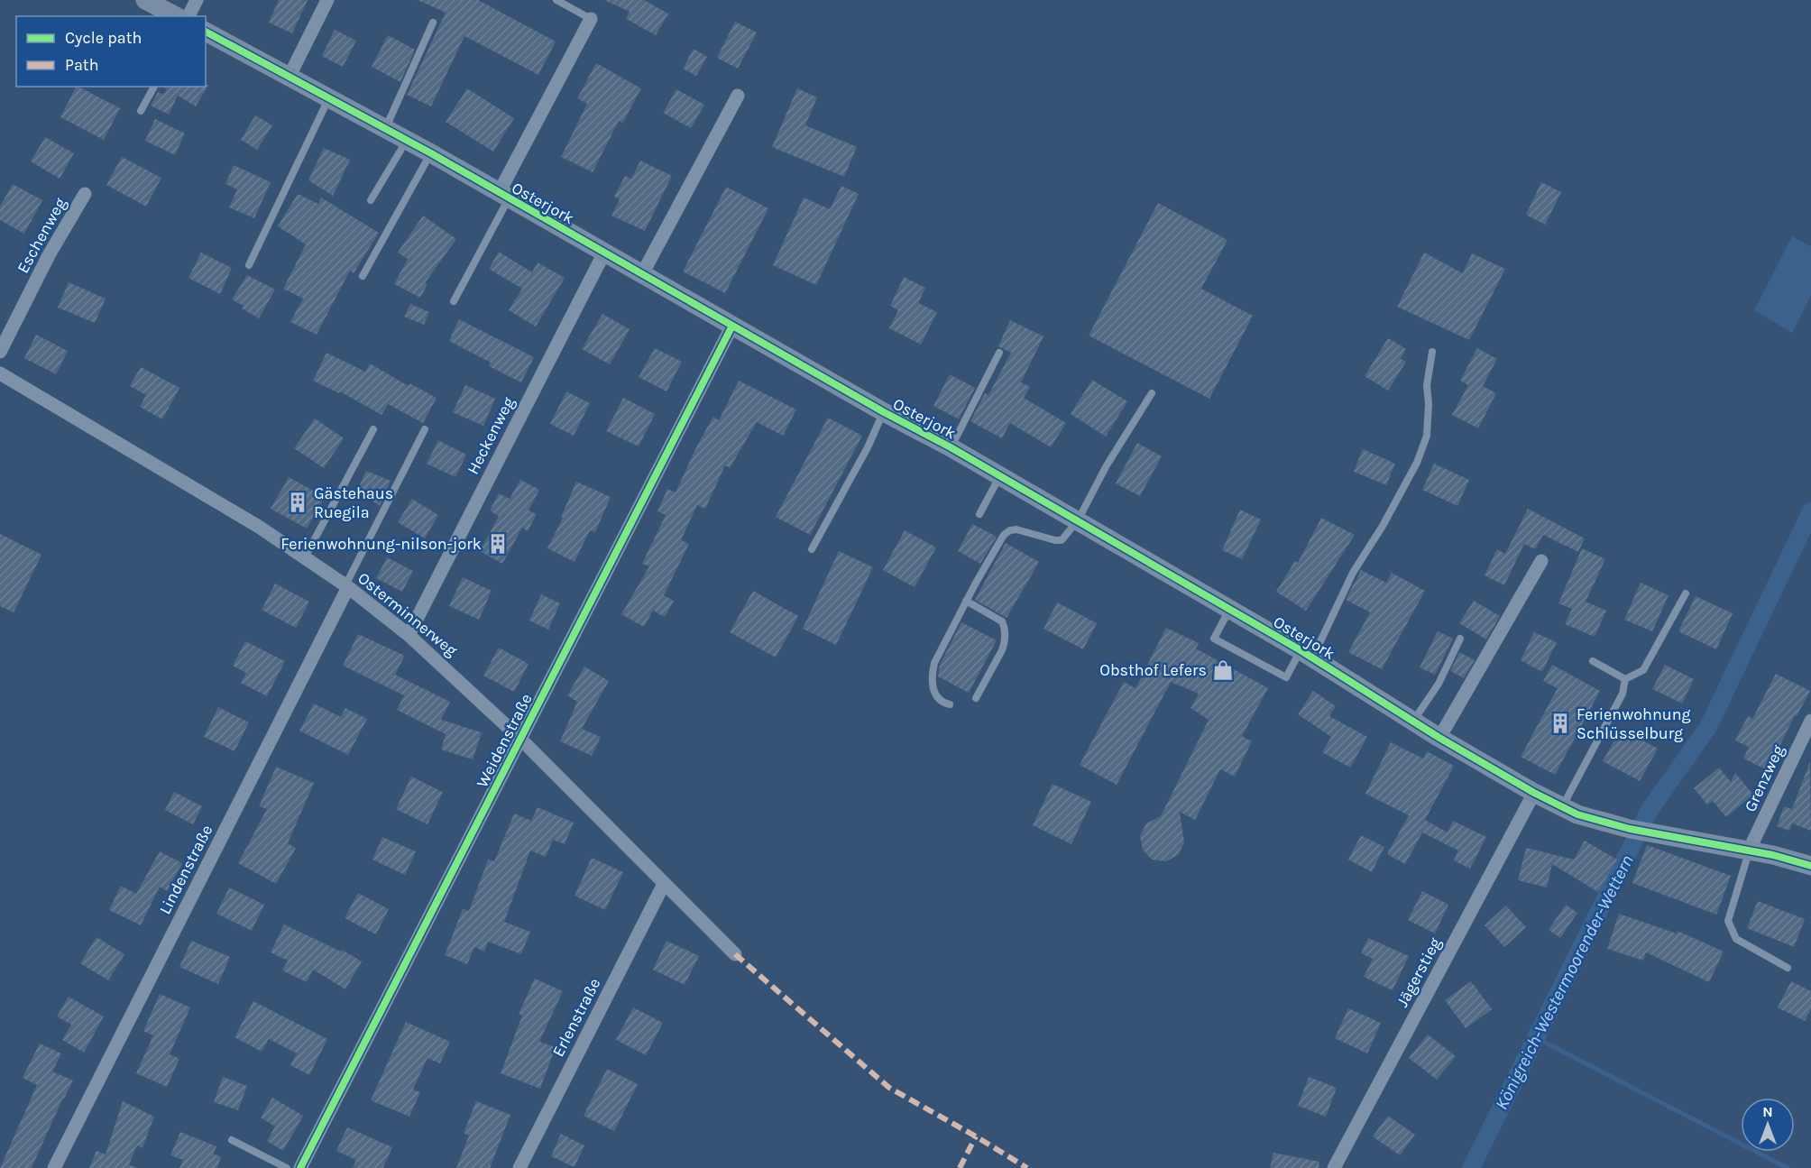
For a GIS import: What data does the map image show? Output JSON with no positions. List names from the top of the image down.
{
  "streets": {
    "main road": ["Osterjork"],
    "street": [
      "Eschenweg",
      "Heckenweg",
      "Osterminnerweg",
      "Weidenstraße",
      "Grenzweg",
      "Lindenstraße",
      "Jägerstieg",
      "Erlenstraße"
    ]
  },
  "crossings": [
    ["Osterjork", "Heckenweg"],
    ["Osterjork", "Weidenstraße"],
    ["Osterjork", "Grenzweg"],
    ["Osterjork", "Jägerstieg"],
    ["Heckenweg", "Osterminnerweg"],
    ["Osterminnerweg", "Weidenstraße"],
    ["Osterminnerweg", "Lindenstraße"],
    ["Osterminnerweg", "Erlenstraße"]
  ],
  "water": ["Königreich-Westermoorender-Wettern"],
  "places": {
    "building": ["Gästehaus Ruegila", "Ferienwohnung-nilson-jork", "Ferienwohnung Schlüsselburg"],
    "shop": ["Obsthof Lefers"]
  },
  "legend": ["Cycle path", "Path"],
  "north": "top"
}
